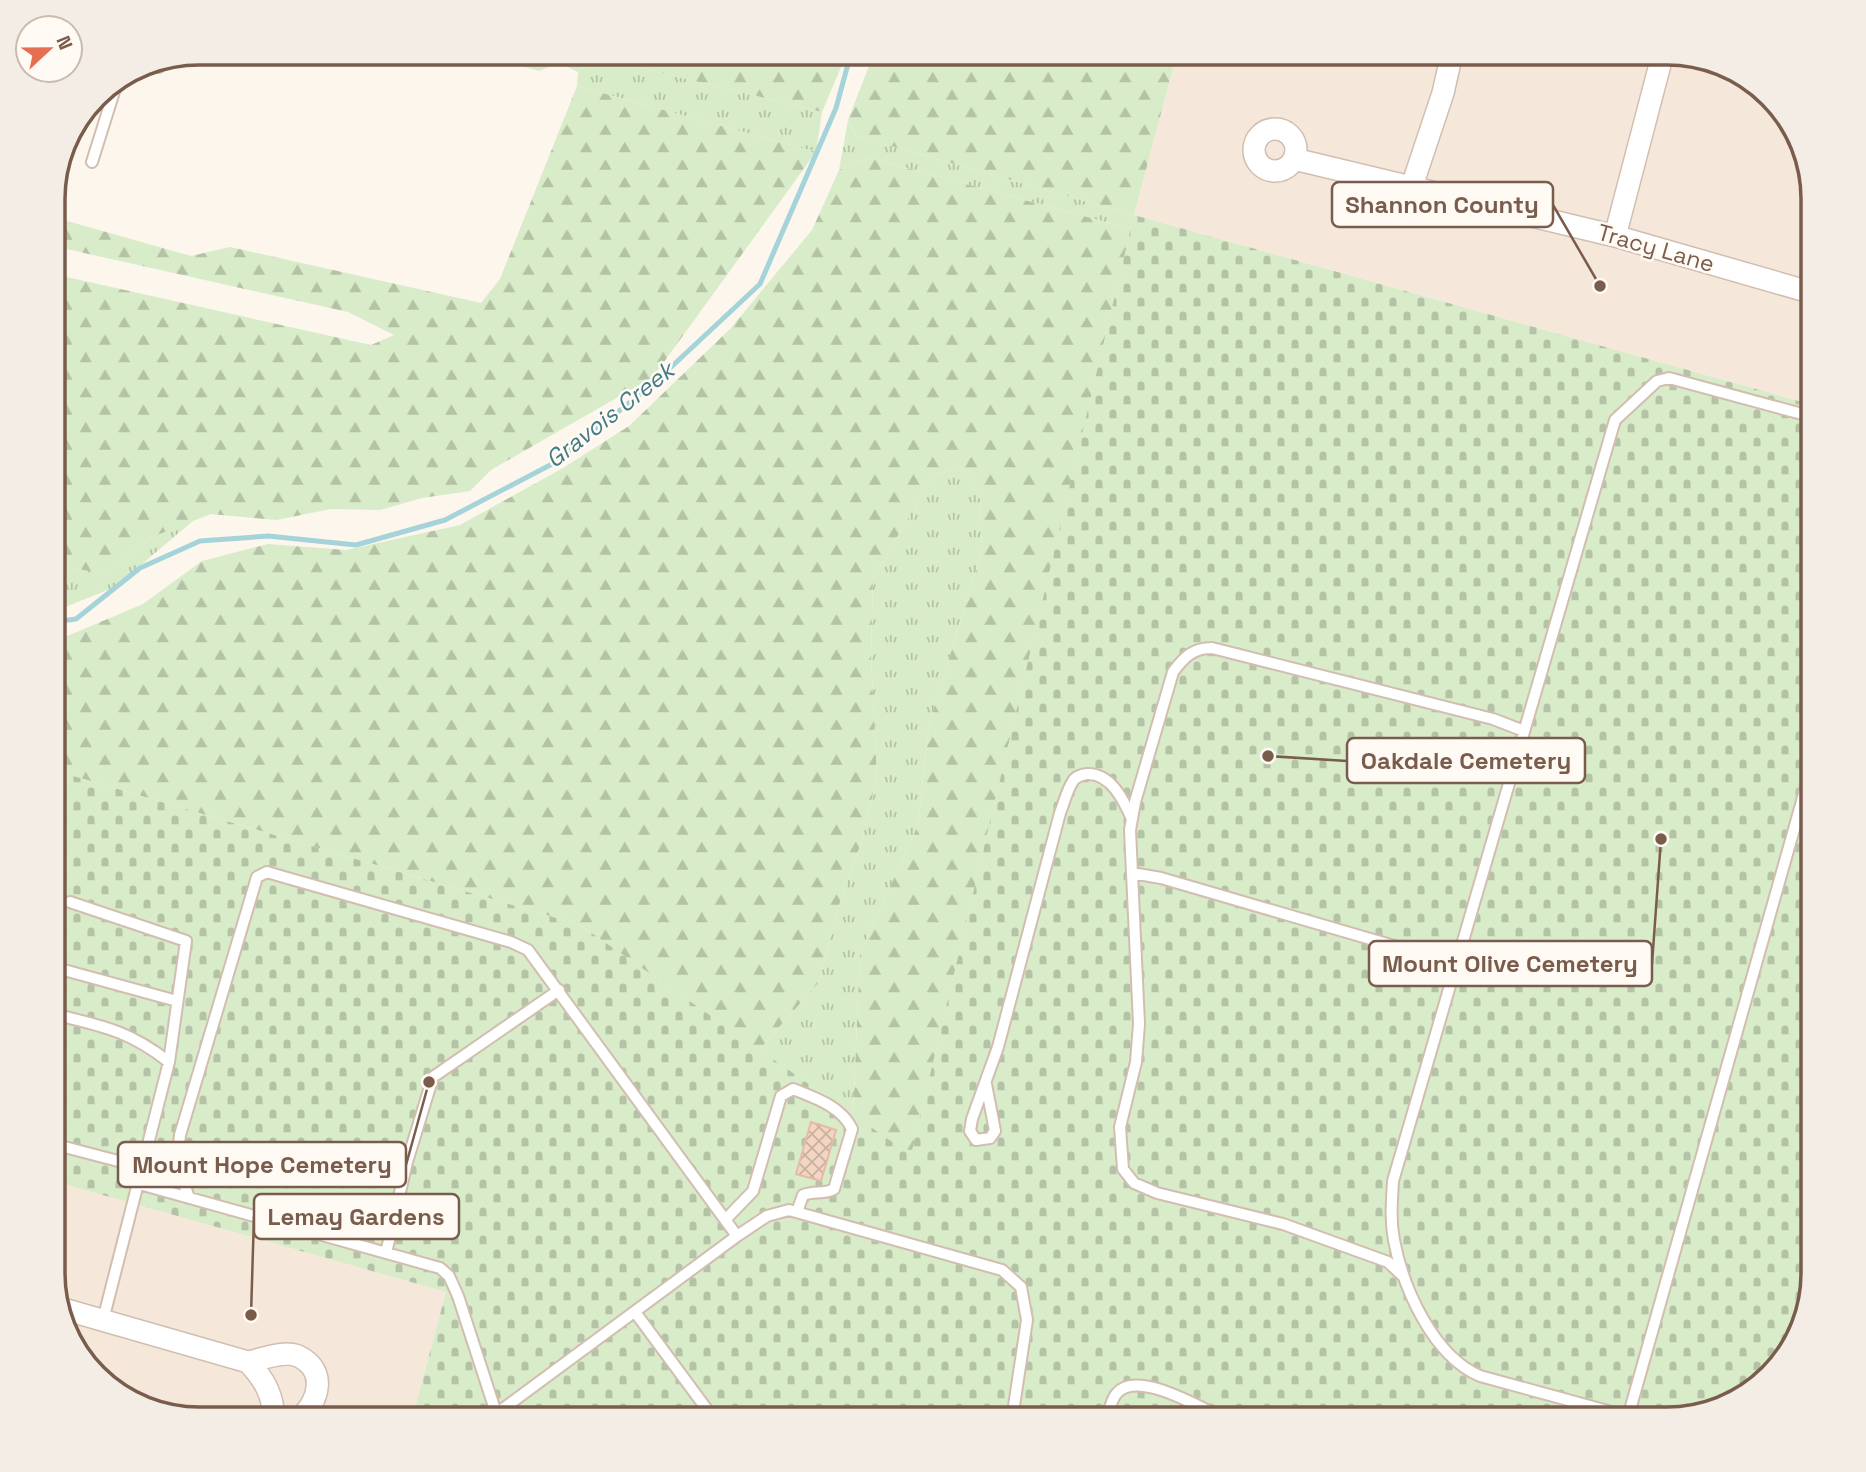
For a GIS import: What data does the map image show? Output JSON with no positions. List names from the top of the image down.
{
  "streets": {
    "street": ["Tracy Lane"]
  },
  "water": ["Gravois Creek"],
  "places": [
    "Shannon County",
    "Oakdale Cemetery",
    "Mount Olive Cemetery",
    "Mount Hope Cemetery",
    "Lemay Gardens"
  ],
  "north": "right"
}
